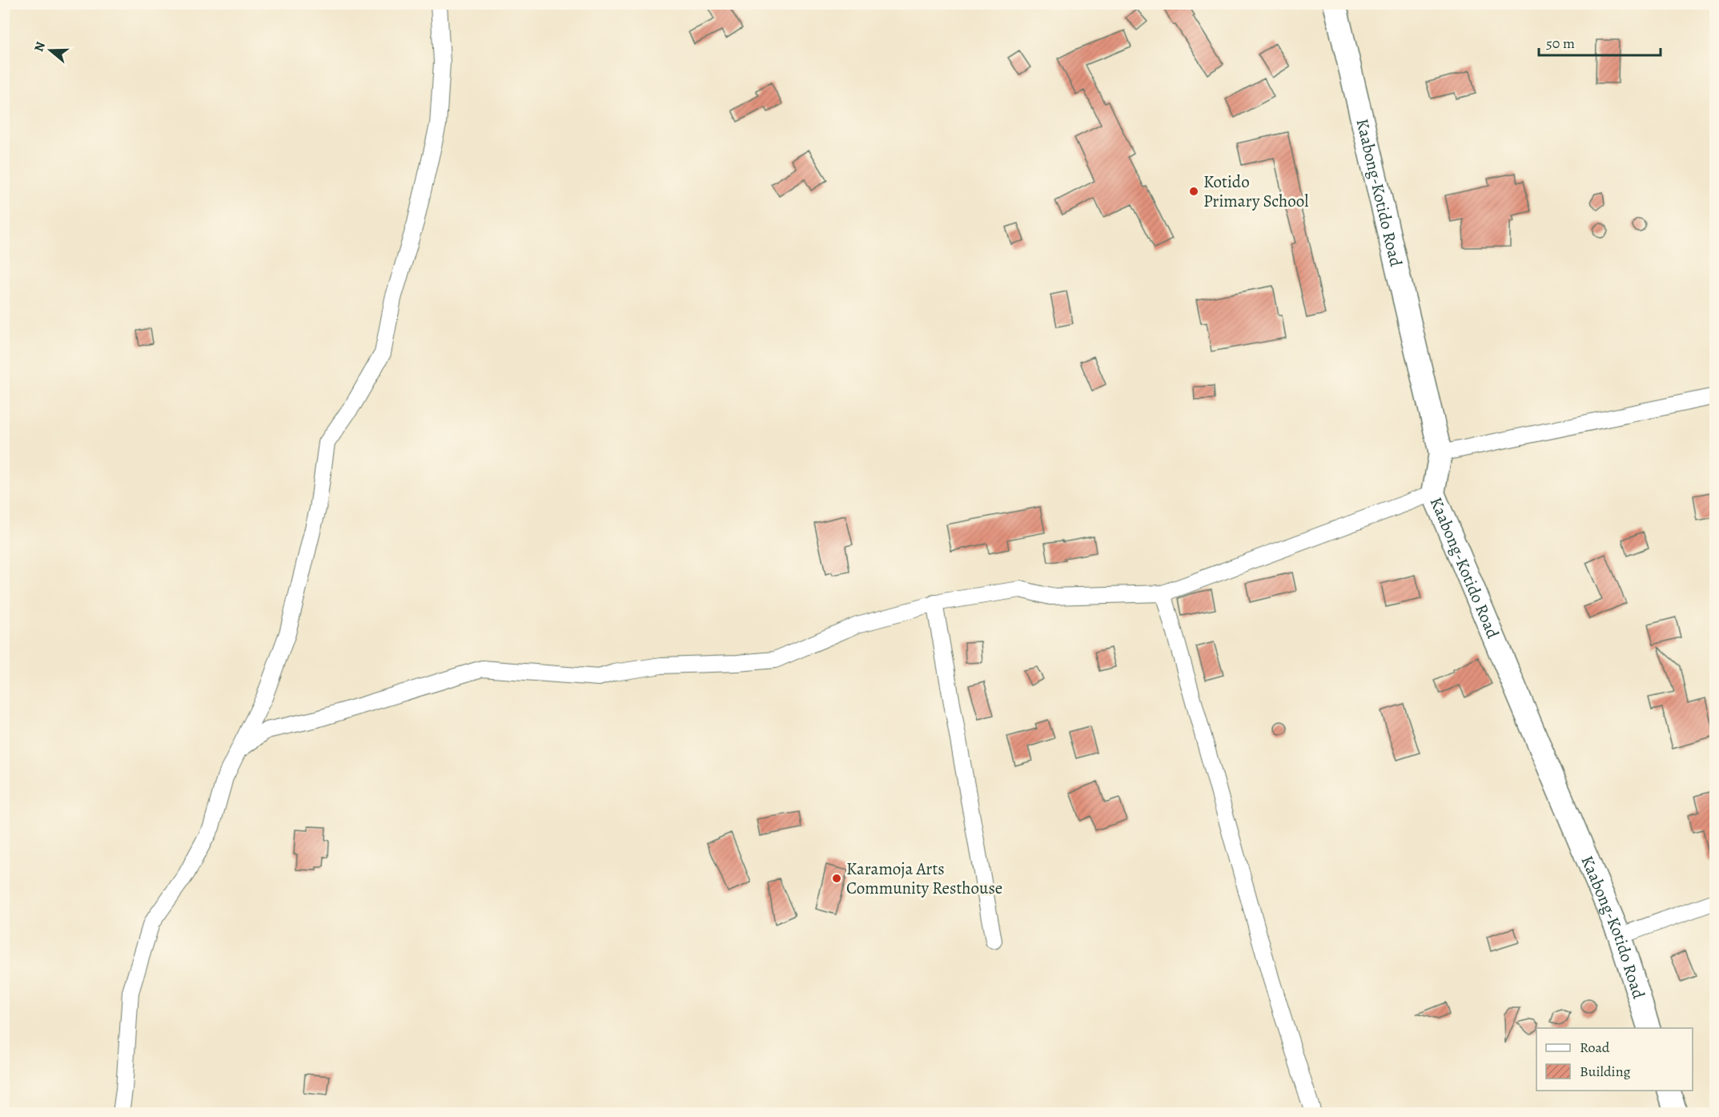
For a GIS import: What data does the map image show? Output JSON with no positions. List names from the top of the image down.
{
  "streets": {
    "main road": ["Kaabong-Kotido Road"]
  },
  "places": ["Kotido Primary School", "Karamoja Arts Community Resthouse"],
  "legend": ["Road", "Building"],
  "scale_bar": "50 m",
  "north": "left"
}
